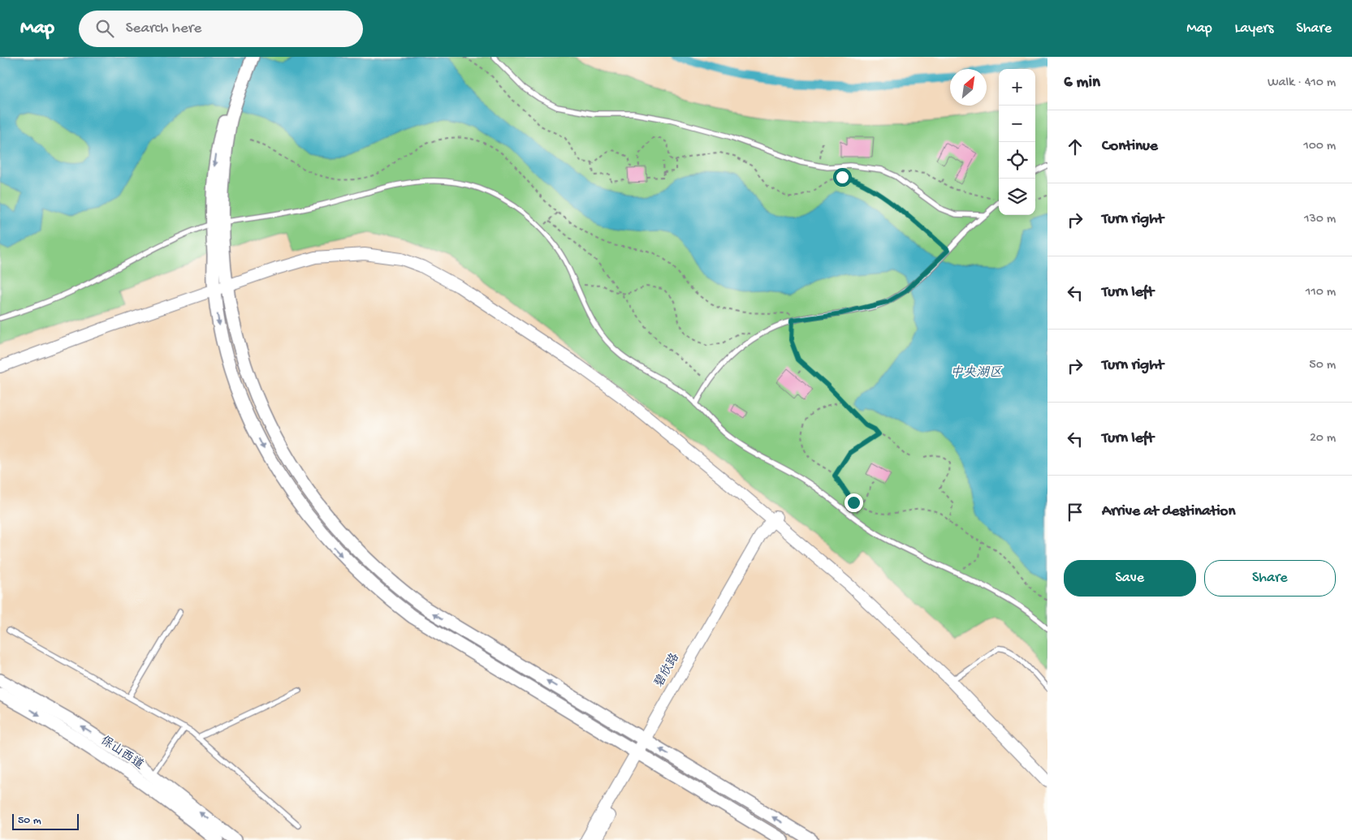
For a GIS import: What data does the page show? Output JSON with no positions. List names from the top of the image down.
{
  "streets": {
    "main road": ["保山西道"],
    "street": ["碧欣路"]
  },
  "water": ["中央湖区"],
  "scale_bar": "50 m",
  "north": "top right",
  "page": {
    "header": "Map",
    "search": "Search here",
    "nav": ["Map", "Layers", "Share"],
    "heading": ["6 min", "Walk · 410 m"],
    "map_buttons": ["+", "−"],
    "list": [
      ["Continue", "100 m"],
      ["Turn right", "130 m"],
      ["Turn left", "110 m"],
      ["Turn right", "50 m"],
      ["Turn left", "20 m"],
      "Arrive at destination"
    ],
    "buttons": ["Save", "Share"],
    "scale": "50 m"
  }
}
